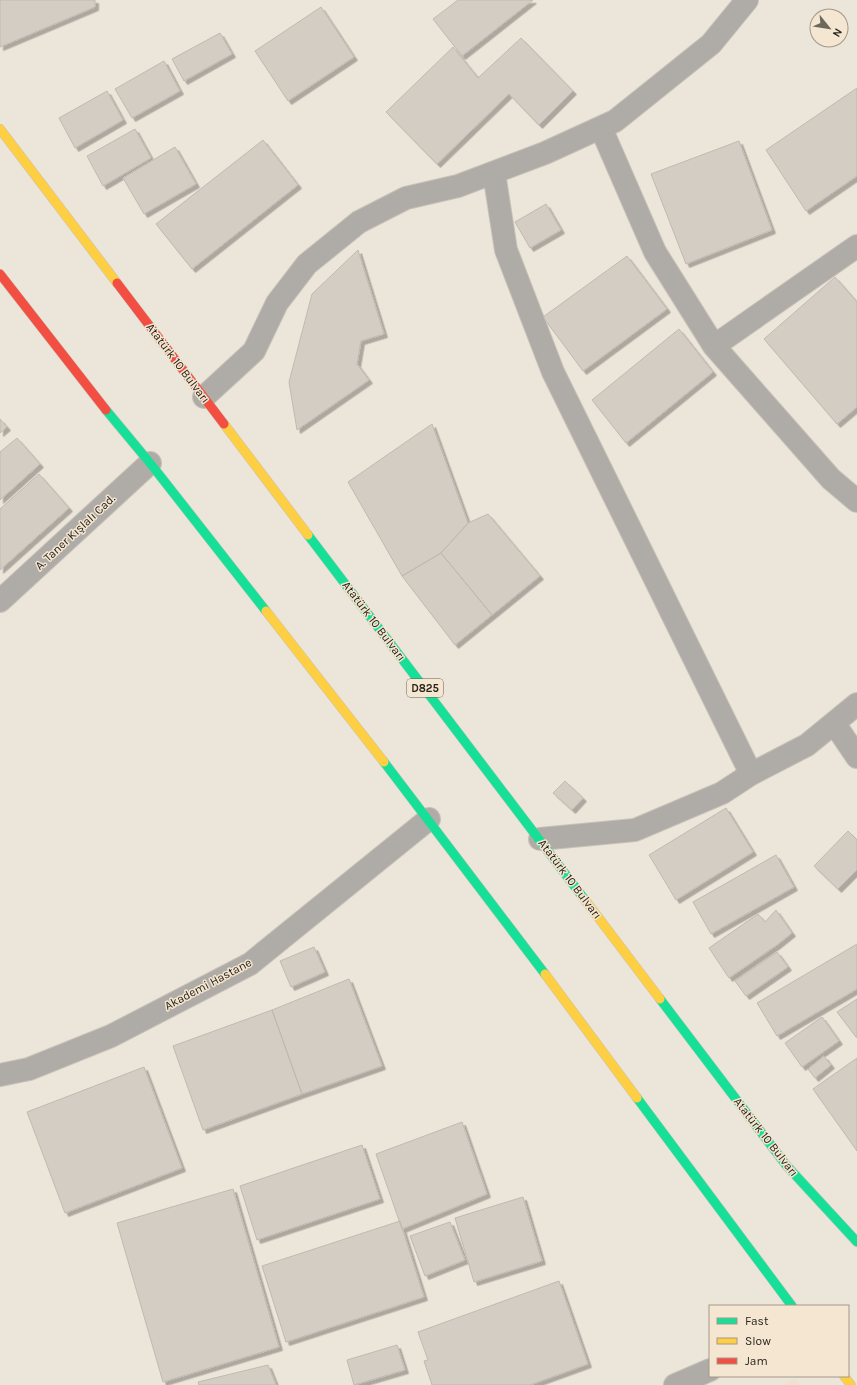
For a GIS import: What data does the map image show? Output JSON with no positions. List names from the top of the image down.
{
  "streets": {
    "highway": ["Atatürk 10 Bulvarı", "D825"],
    "street": ["A. Taner Kışlalı Cad.", "Akademi Hastane"]
  },
  "legend": ["Fast", "Slow", "Jam"],
  "north": "bottom right"
}
